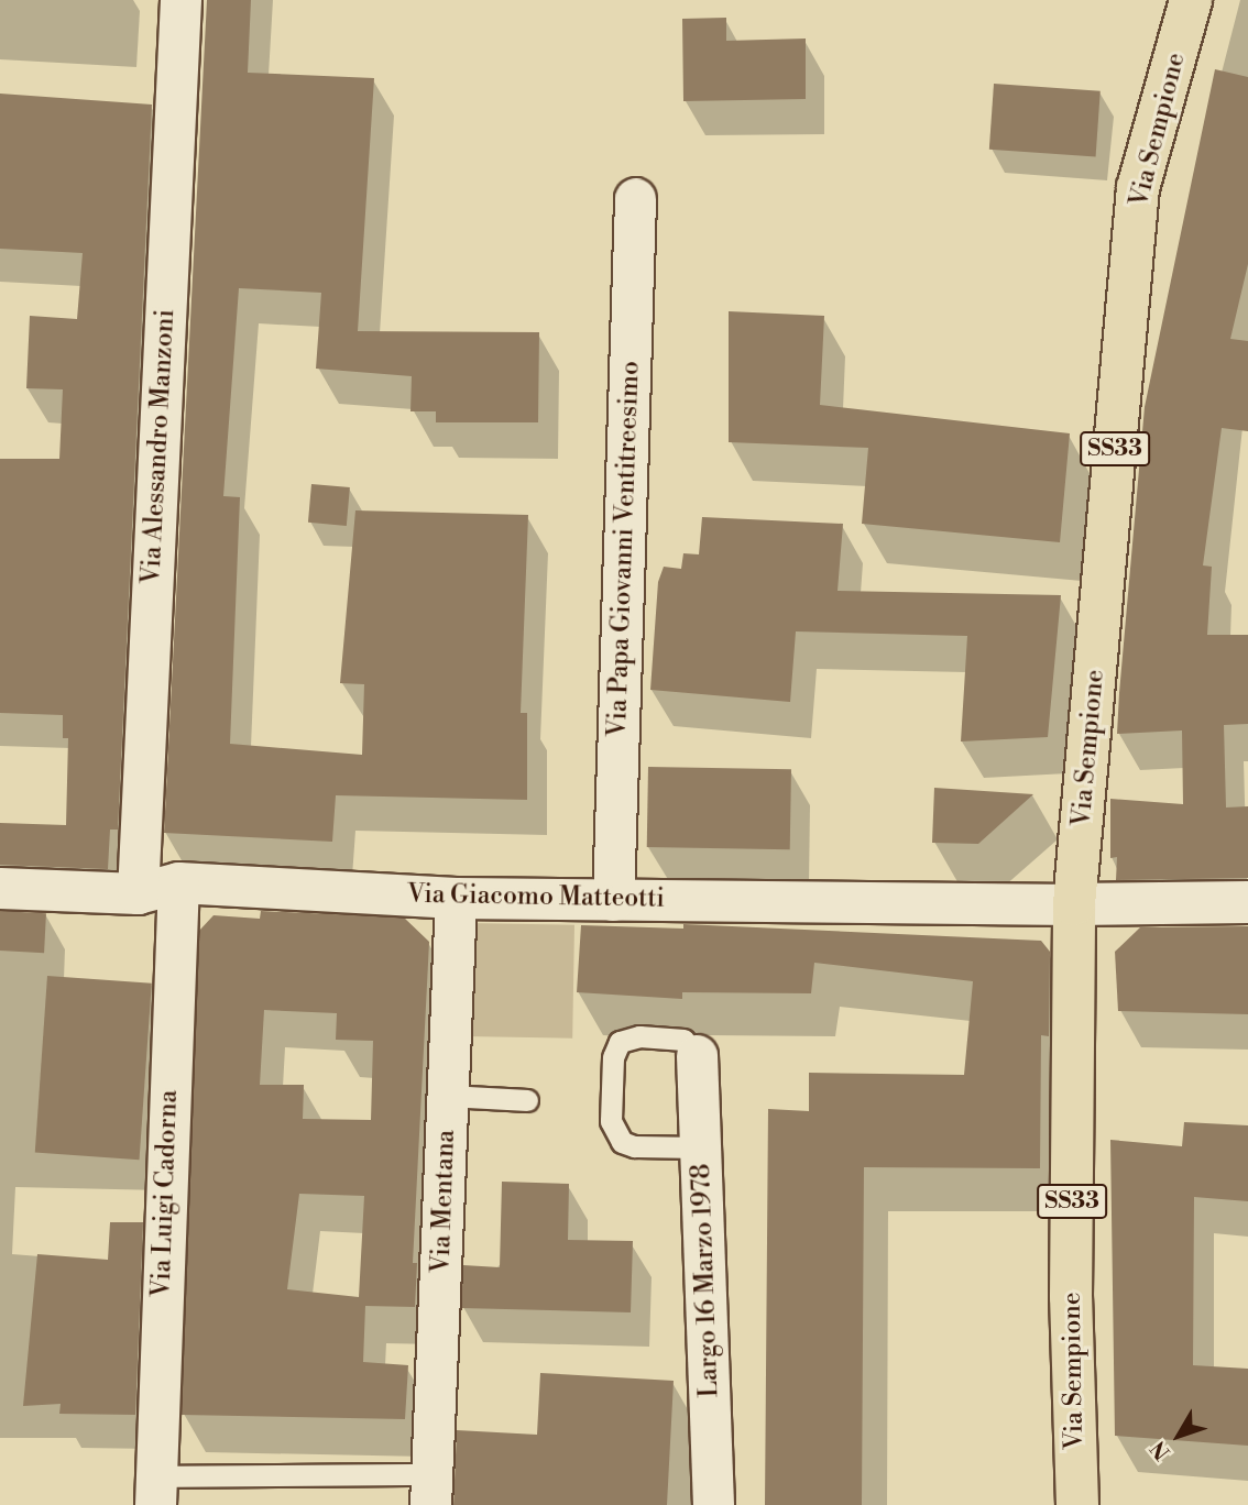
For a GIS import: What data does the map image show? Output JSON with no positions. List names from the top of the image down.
{
  "streets": {
    "main road": ["Via Sempione", "SS33"],
    "street": [
      "Via Alessandro Manzoni",
      "Via Papa Giovanni Ventitreesimo",
      "Via Giacomo Matteotti",
      "Via Luigi Cadorna",
      "Via Mentana",
      "Largo 16 Marzo 1978"
    ]
  },
  "crossings": [
    ["Via Sempione", "Via Giacomo Matteotti"],
    ["Via Alessandro Manzoni", "Via Giacomo Matteotti"],
    ["Via Papa Giovanni Ventitreesimo", "Via Giacomo Matteotti"],
    ["Via Giacomo Matteotti", "Via Luigi Cadorna"],
    ["Via Giacomo Matteotti", "Via Mentana"]
  ],
  "north": "bottom left"
}
